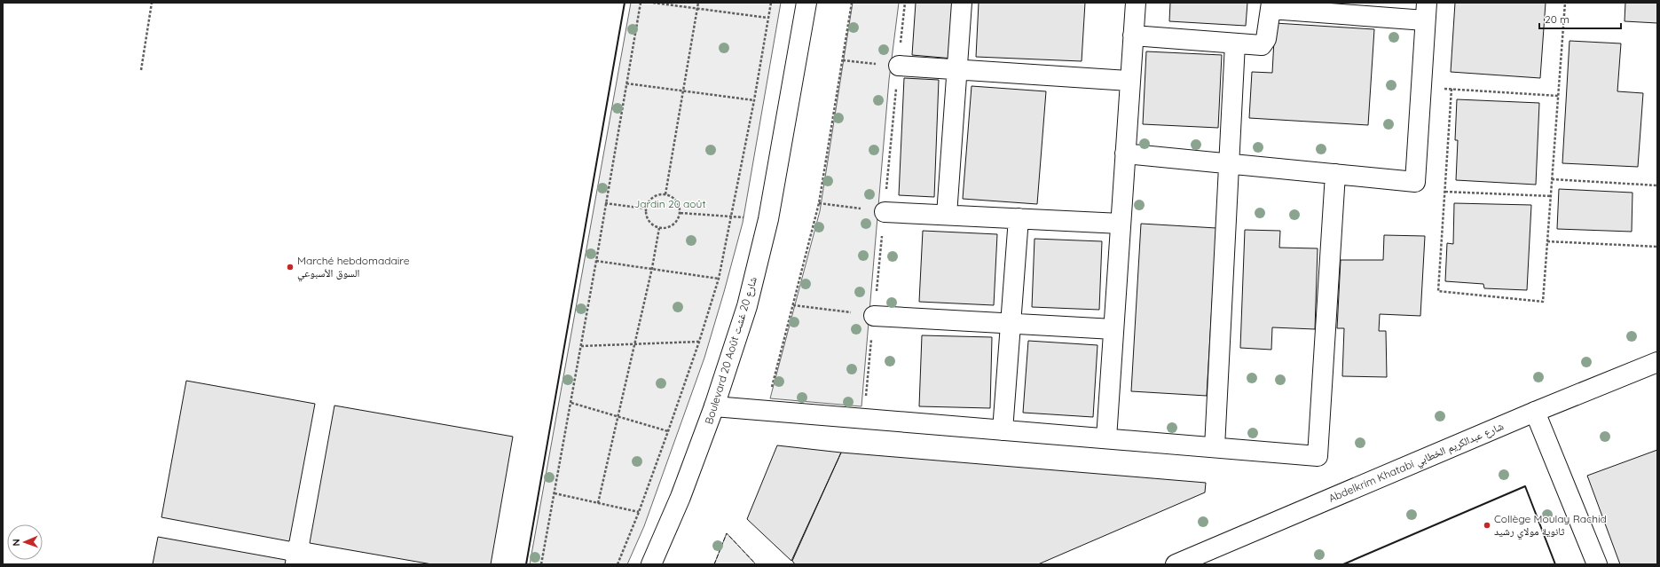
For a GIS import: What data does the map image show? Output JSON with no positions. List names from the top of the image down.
{
  "streets": {
    "street": ["Boulevard 20 Août شارع 20 غشت", "Abdelkrim Khatabi شارع عبدالكريم الخطابي"]
  },
  "parks": ["Jardin 20 août"],
  "places": ["Marché hebdomadaire السوق الأسبوعي", "Collège Moulay Rachid ثانوية مولاي رشيد"],
  "scale_bar": "20 m",
  "north": "left"
}
